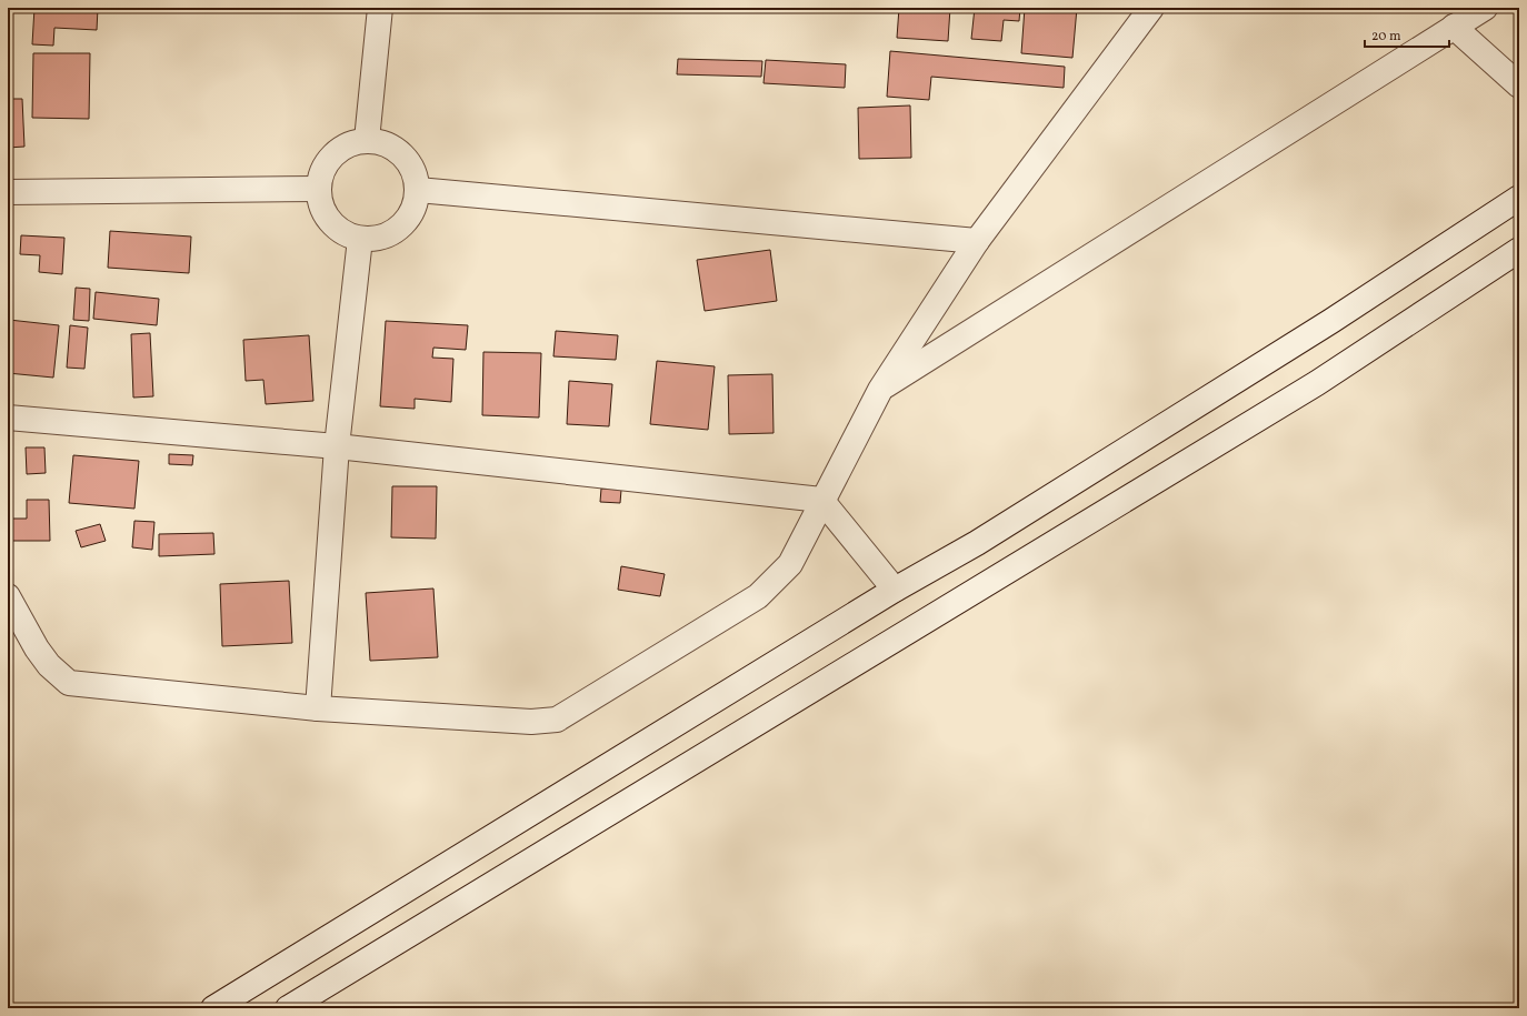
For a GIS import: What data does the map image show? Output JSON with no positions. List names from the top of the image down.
{
  "scale_bar": "20 m"
}
